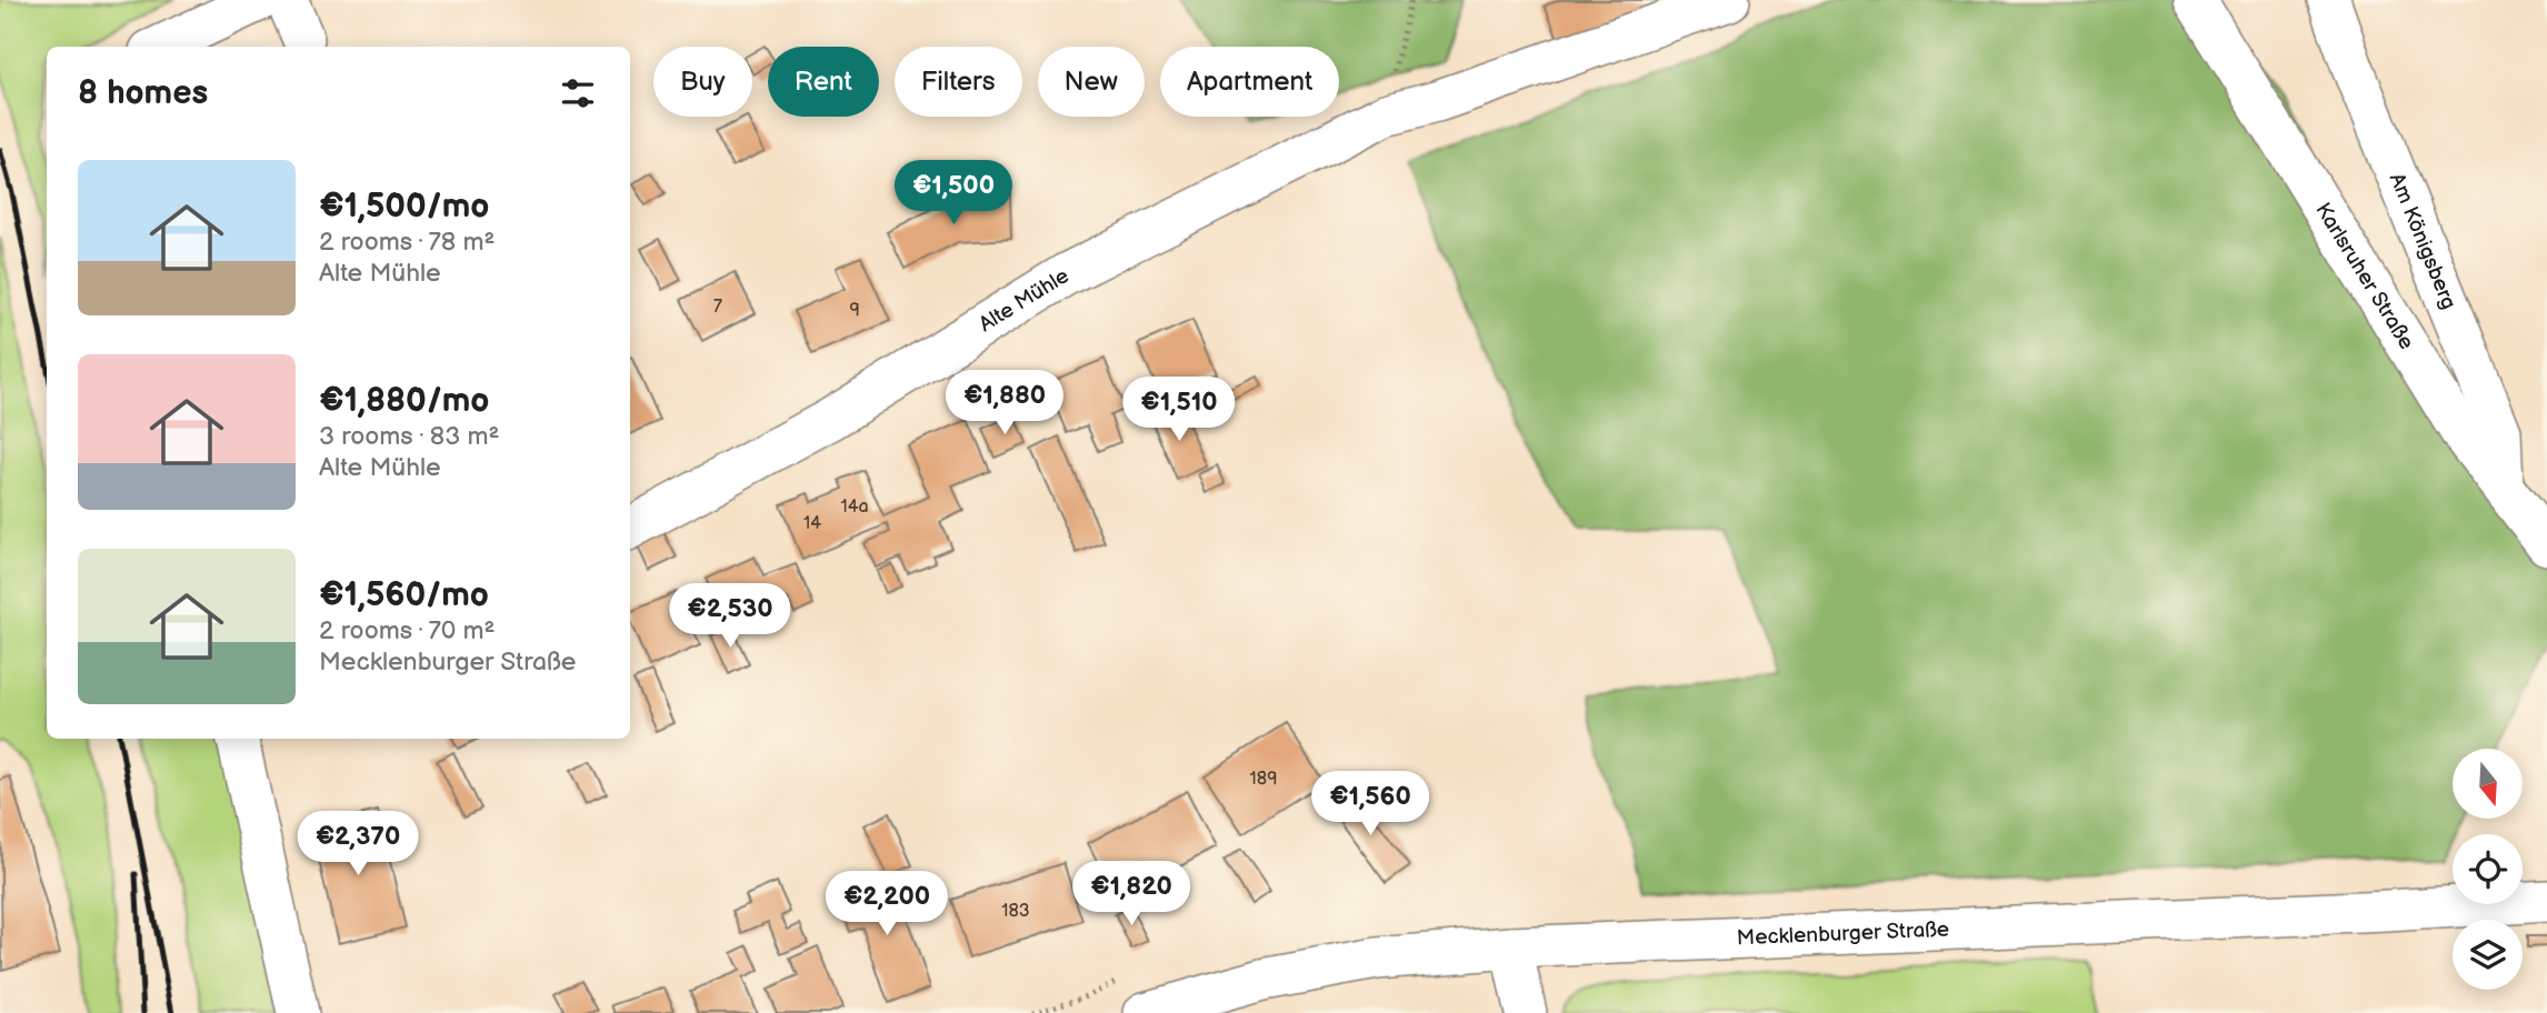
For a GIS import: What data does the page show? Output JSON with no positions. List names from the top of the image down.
{
  "streets": {
    "street": [
      "Am Königsberg",
      "Karlsruher Straße",
      "Alte Mühle",
      "Mecklenburger Straße"
    ]
  },
  "crossings": [
    ["Am Königsberg", "Karlsruher Straße"]
  ],
  "house_numbers": [
    "7",
    "9",
    "14a",
    "14",
    "189",
    "183"
  ],
  "north": "bottom",
  "page": {
    "chip": [
      "Buy",
      "Rent",
      "Filters",
      "New",
      "Apartment"
    ],
    "heading": "8 homes",
    "list": [
      {
        "name": "€1,500/mo",
        "note": "2 rooms · 78 m² · Alte Mühle"
      },
      {
        "name": "€1,880/mo",
        "note": "3 rooms · 83 m² · Alte Mühle"
      },
      {
        "name": "€1,560/mo",
        "note": "2 rooms · 70 m² · Mecklenburger Straße"
      }
    ],
    "price": [
      "€1,500",
      "€1,880",
      "€1,510",
      "€2,530",
      "€1,560",
      "€2,370",
      "€1,820",
      "€2,200"
    ]
  }
}
